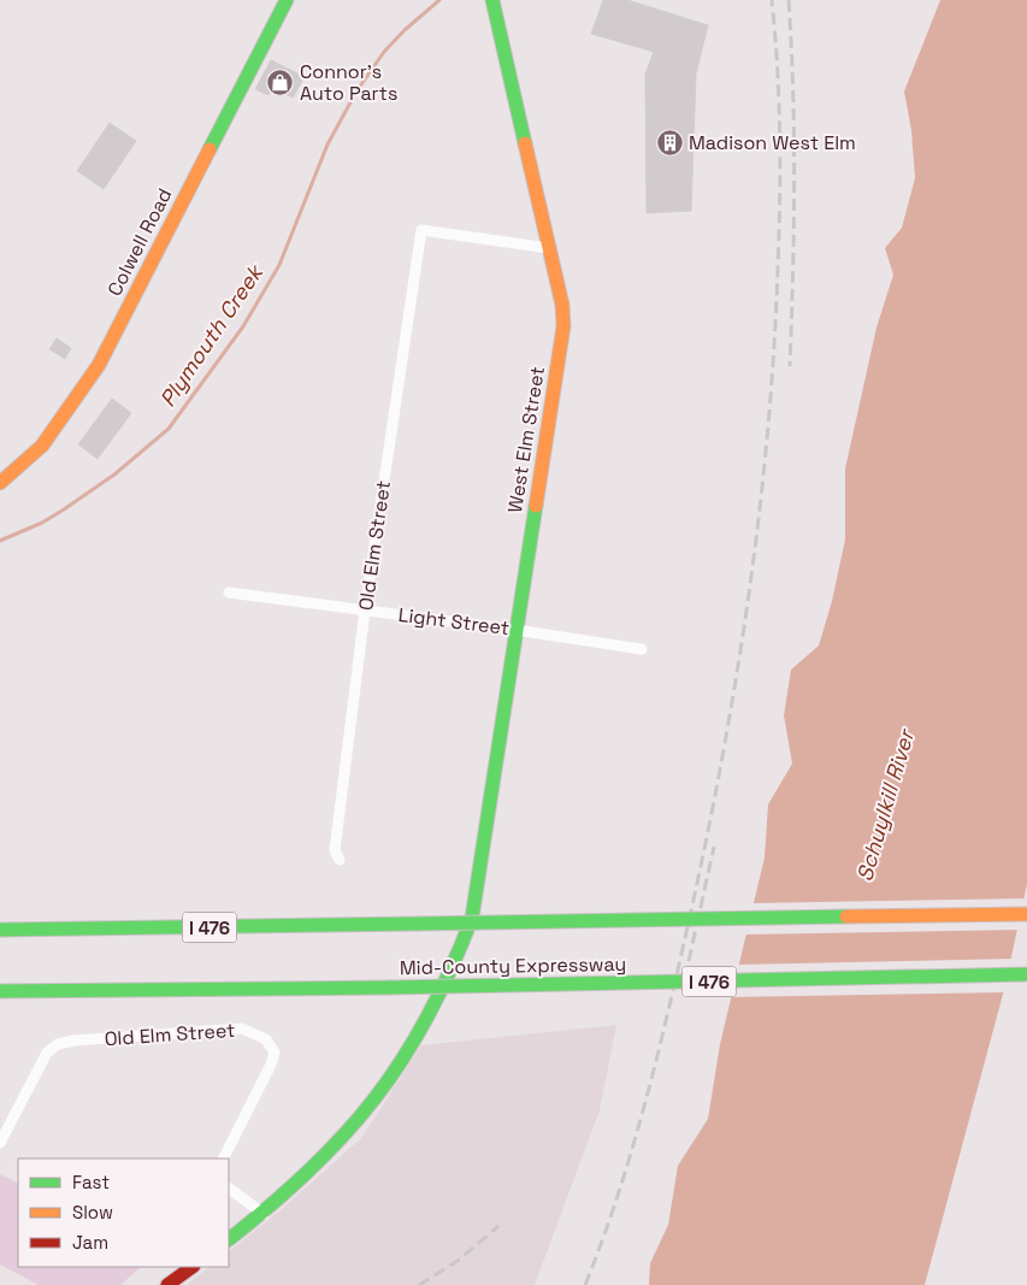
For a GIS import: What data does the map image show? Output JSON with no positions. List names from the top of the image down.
{
  "streets": {
    "main road": [
      "Colwell Road",
      "West Elm Street",
      "I 476",
      "Mid-County Expressway"
    ],
    "street": ["Old Elm Street", "Light Street"]
  },
  "crossings": [
    ["West Elm Street", "Old Elm Street"],
    ["West Elm Street", "Light Street"],
    ["Old Elm Street", "Light Street"]
  ],
  "water": ["Plymouth Creek", "Schuylkill River"],
  "places": {
    "shop": ["Connor's Auto Parts"],
    "building": ["Madison West Elm"]
  },
  "legend": ["Fast", "Slow", "Jam"]
}
